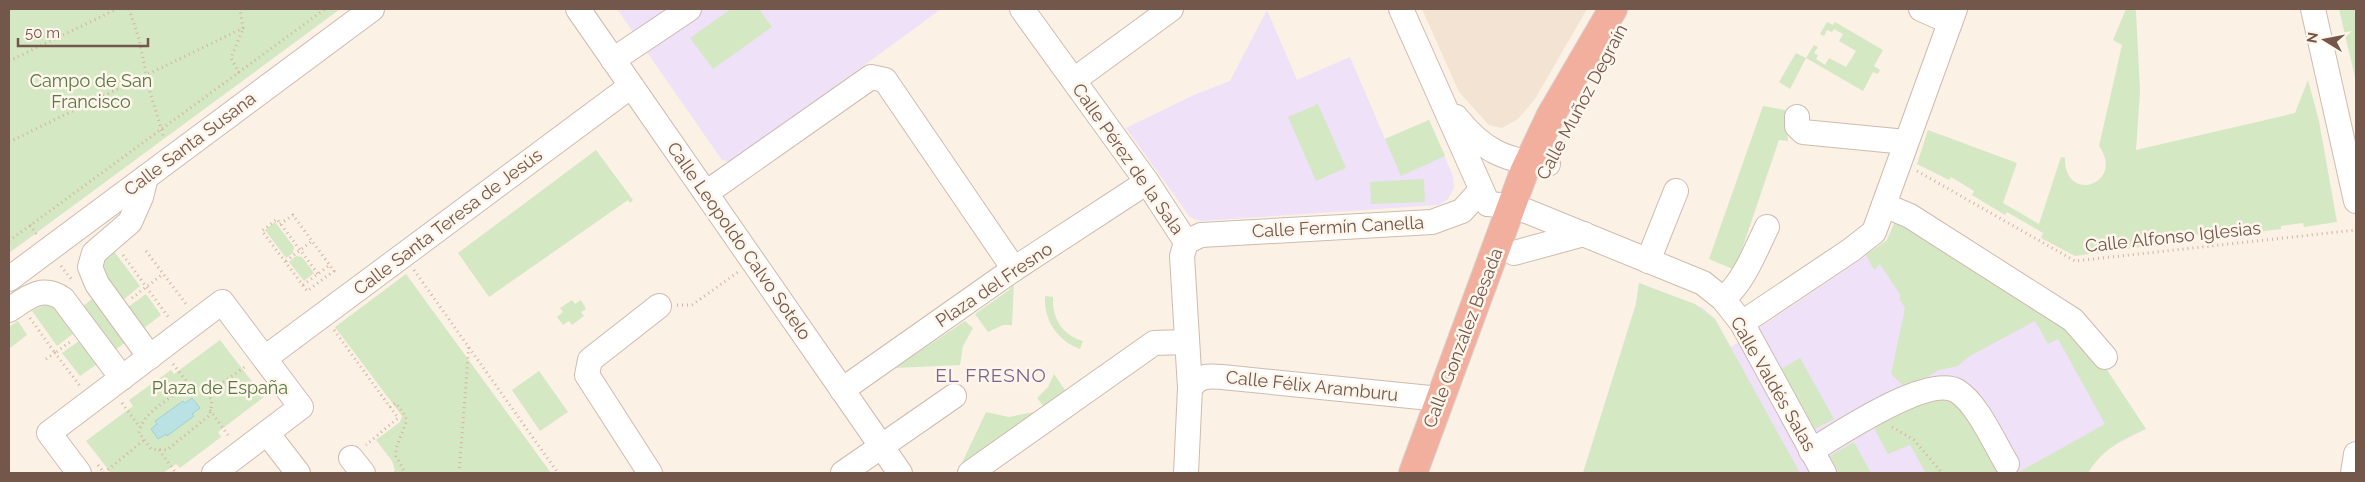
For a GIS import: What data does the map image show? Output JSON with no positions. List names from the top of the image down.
{
  "streets": {
    "highway": ["Calle Muñoz Degraín", "Calle González Besada"],
    "street": [
      "Calle Santa Susana",
      "Calle Pérez de la Sala",
      "Calle Santa Teresa de Jesús",
      "Calle Fermín Canella",
      "Calle Leopoldo Calvo Sotelo",
      "Plaza del Fresno",
      "Calle Valdés Salas",
      "Calle Félix Aramburu"
    ],
    "path": ["Calle Alfonso Iglesias"]
  },
  "crossings": [
    ["Calle Muñoz Degraín", "Calle Fermín Canella"],
    ["Calle Muñoz Degraín", "Calle González Besada"],
    ["Calle Muñoz Degraín", "Calle Valdés Salas"],
    ["Calle Pérez de la Sala", "Calle Fermín Canella"],
    ["Calle Pérez de la Sala", "Plaza del Fresno"],
    ["Calle Pérez de la Sala", "Calle Félix Aramburu"],
    ["Calle Santa Teresa de Jesús", "Calle Leopoldo Calvo Sotelo"],
    ["Calle Fermín Canella", "Calle González Besada"],
    ["Calle Fermín Canella", "Calle Valdés Salas"],
    ["Calle Leopoldo Calvo Sotelo", "Plaza del Fresno"],
    ["Calle González Besada", "Calle Valdés Salas"],
    ["Calle González Besada", "Calle Félix Aramburu"]
  ],
  "districts": ["EL FRESNO"],
  "parks": ["Campo de San Francisco", "Plaza de España"],
  "scale_bar": "50 m",
  "north": "left"
}
